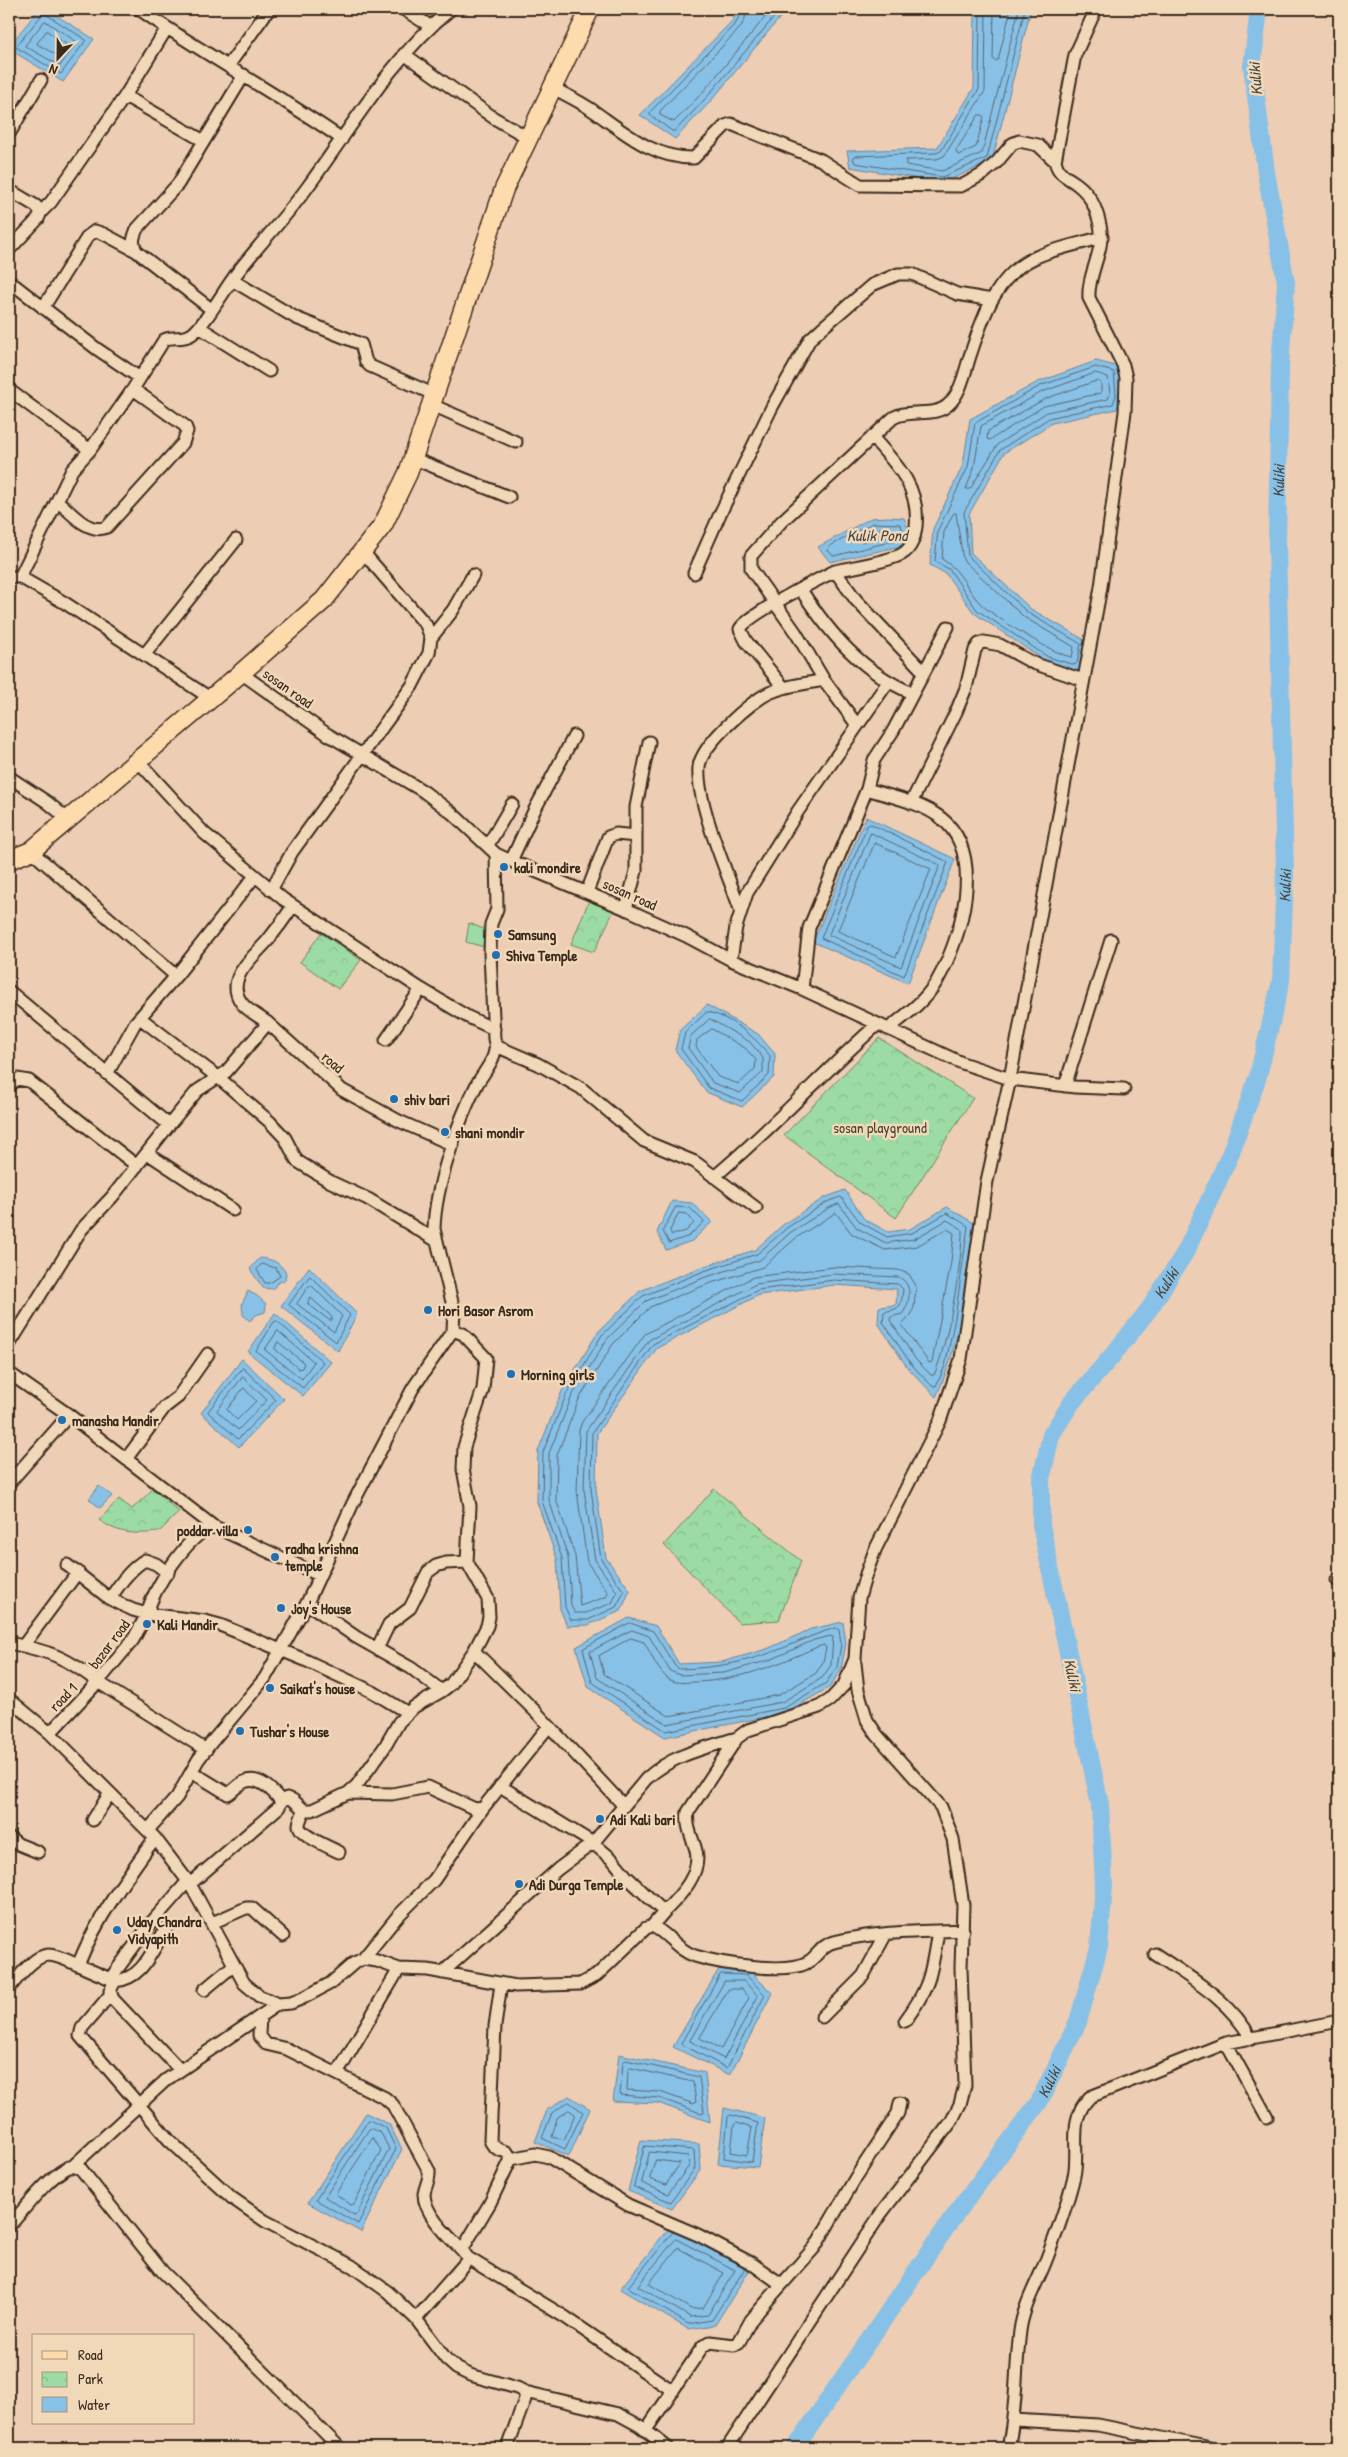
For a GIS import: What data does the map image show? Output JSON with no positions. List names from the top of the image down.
{
  "streets": {
    "street": [
      "sosan road",
      "road",
      "bazar road",
      "road 1"
    ]
  },
  "crossings": [
    ["bazar road", "road 1"]
  ],
  "water": ["Kuliki", "Kulik Pond"],
  "parks": ["sosan playground"],
  "places": [
    "kali mondire",
    "Samsung",
    "Shiva Temple",
    "shiv bari",
    "shani mondir",
    "Hori Basor Asrom",
    "Morning girls",
    "manasha Mandir",
    "poddar villa",
    "radha krishna temple",
    "Joy's House",
    "Kali Mandir",
    "Saikat's house",
    "Tushar's House",
    "Adi Kali bari",
    "Adi Durga Temple",
    "Uday Chandra Vidyapith"
  ],
  "legend": ["Road", "Park", "Water"],
  "north": "bottom"
}
